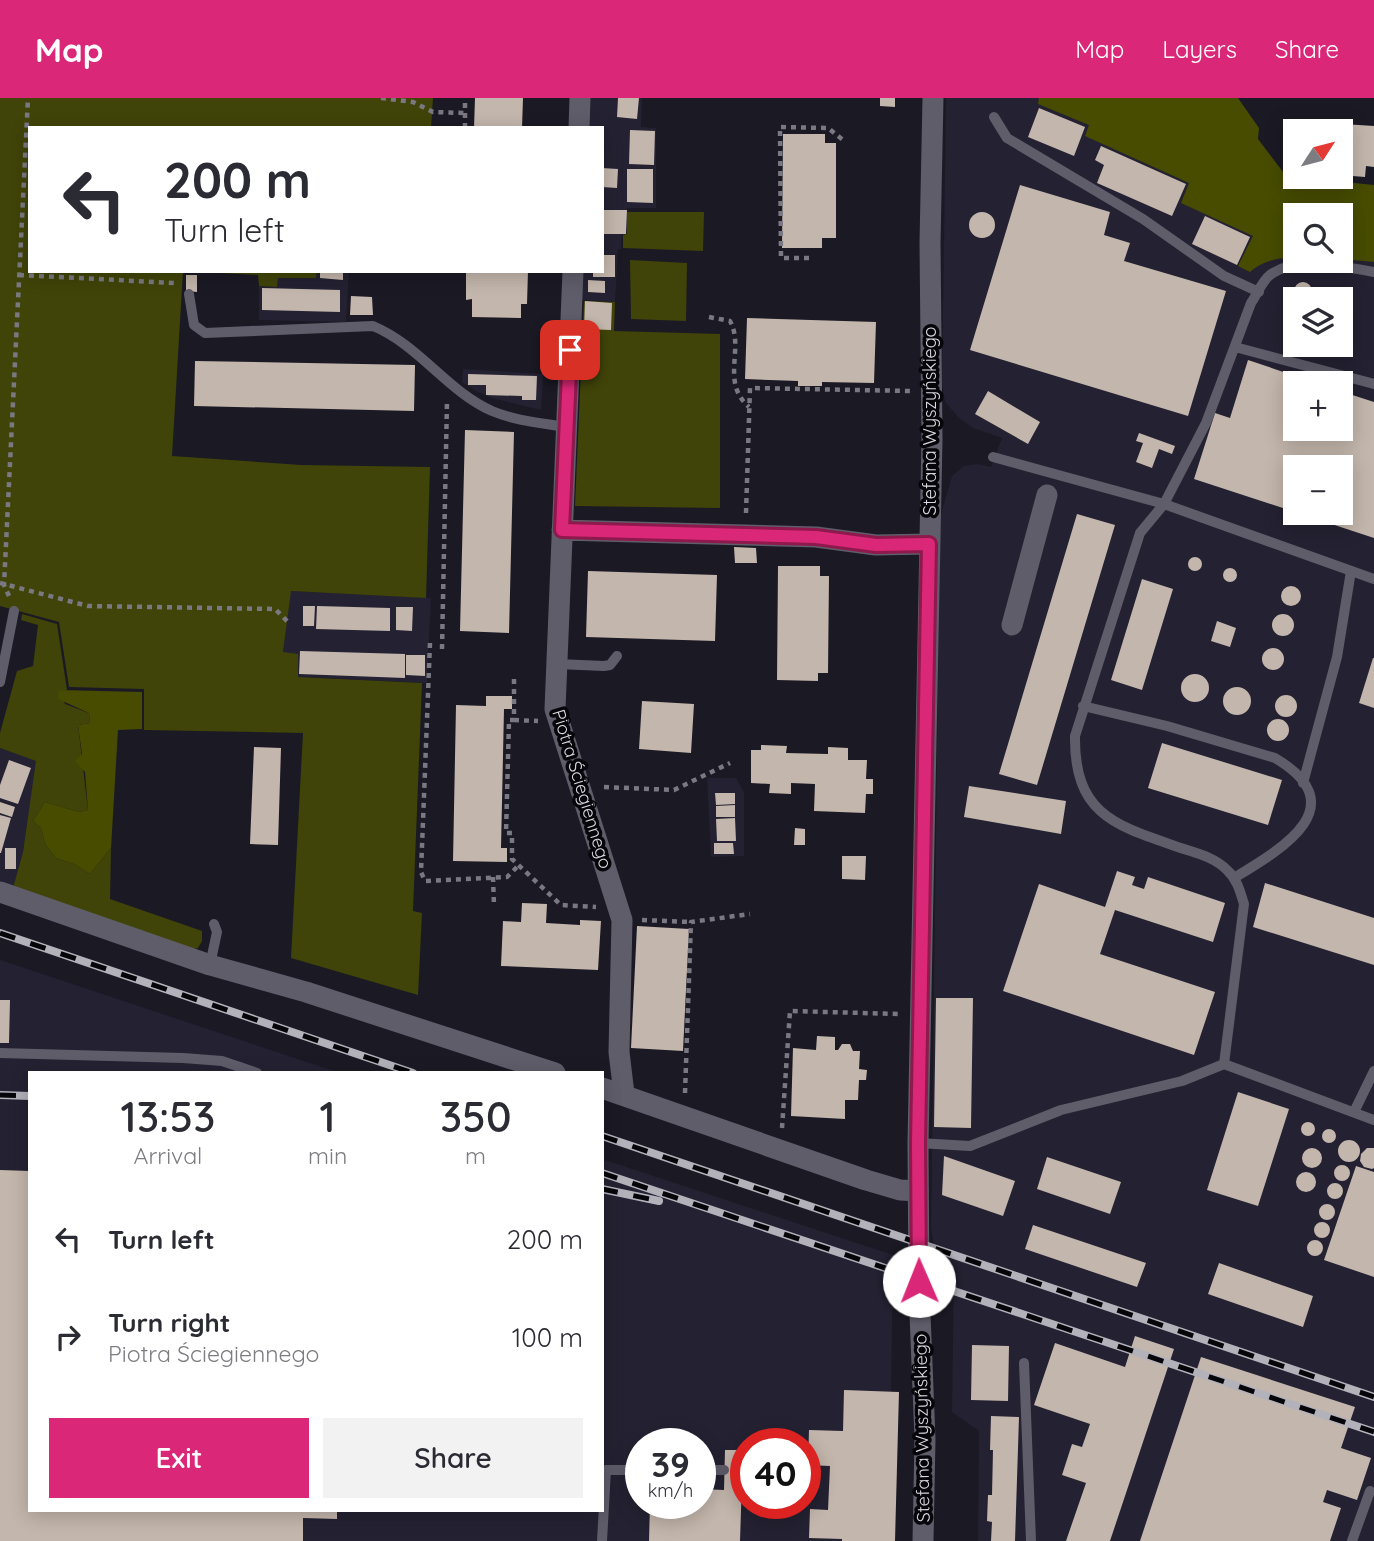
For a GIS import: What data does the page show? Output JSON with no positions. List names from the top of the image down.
{
  "streets": {
    "street": ["Stefana Wyszyńskiego", "Piotra Ściegiennego"]
  },
  "north": "top right",
  "page": {
    "header": "Map",
    "nav": ["Map", "Layers", "Share"],
    "map_buttons": ["+", "−"],
    "turn": ["200 m", "Turn left"],
    "eta": [
      "13:53",
      "Arrival",
      "1",
      "min",
      "350",
      "m"
    ],
    "list": [
      {
        "name": "Turn left",
        "value": "200 m"
      },
      {
        "name": "Turn right",
        "note": "Piotra Ściegiennego",
        "value": "100 m"
      }
    ],
    "buttons": ["Exit", "Share"],
    "speed": "39 km/h",
    "limit": "40"
  }
}
